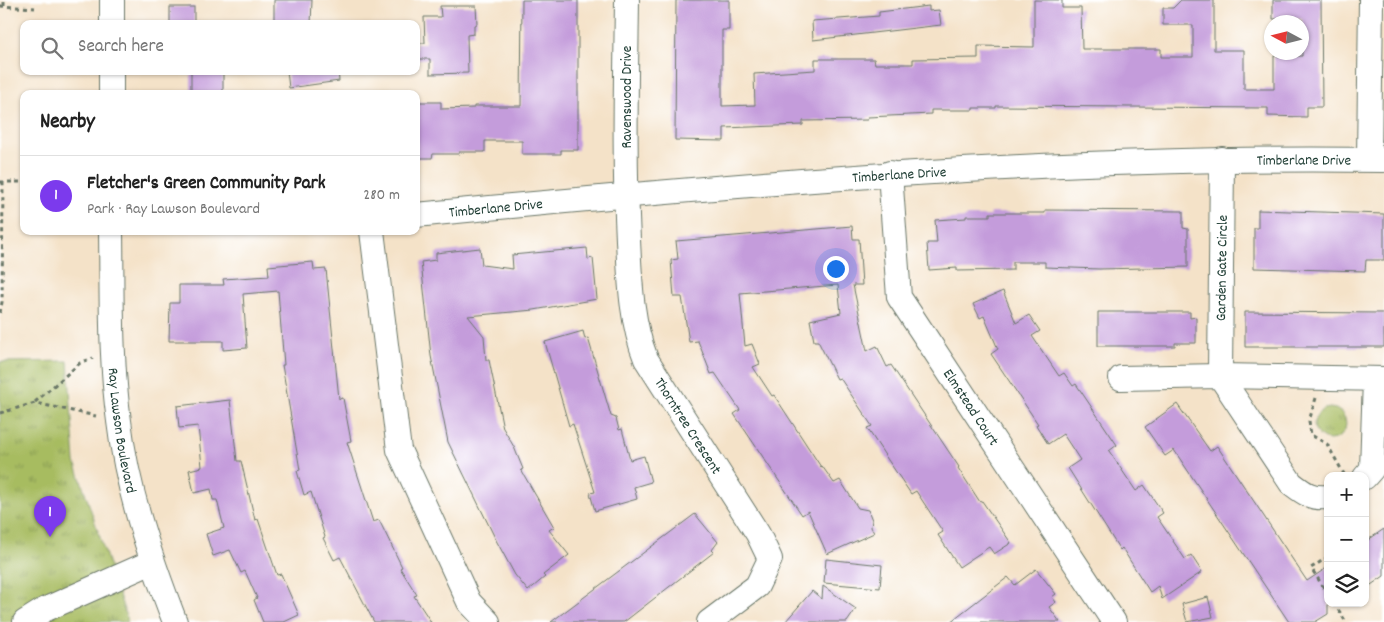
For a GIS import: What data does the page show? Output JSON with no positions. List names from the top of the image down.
{
  "streets": {
    "street": [
      "Ravenswood Drive",
      "Timberlane Drive",
      "Garden Gate Circle",
      "Elmstead Court",
      "Thorntree Crescent",
      "Ray Lawson Boulevard"
    ]
  },
  "crossings": [
    ["Ravenswood Drive", "Timberlane Drive"],
    ["Ravenswood Drive", "Thorntree Crescent"],
    ["Timberlane Drive", "Garden Gate Circle"],
    ["Timberlane Drive", "Elmstead Court"],
    ["Timberlane Drive", "Thorntree Crescent"]
  ],
  "north": "left",
  "page": {
    "search": "Search here",
    "heading": "Nearby",
    "list": [
      {
        "mark": "1",
        "name": "Fletcher's Green Community Park",
        "note": "Park · Ray Lawson Boulevard",
        "value": "280 m"
      }
    ],
    "map_buttons": ["+", "−"],
    "pins": "1"
  }
}
